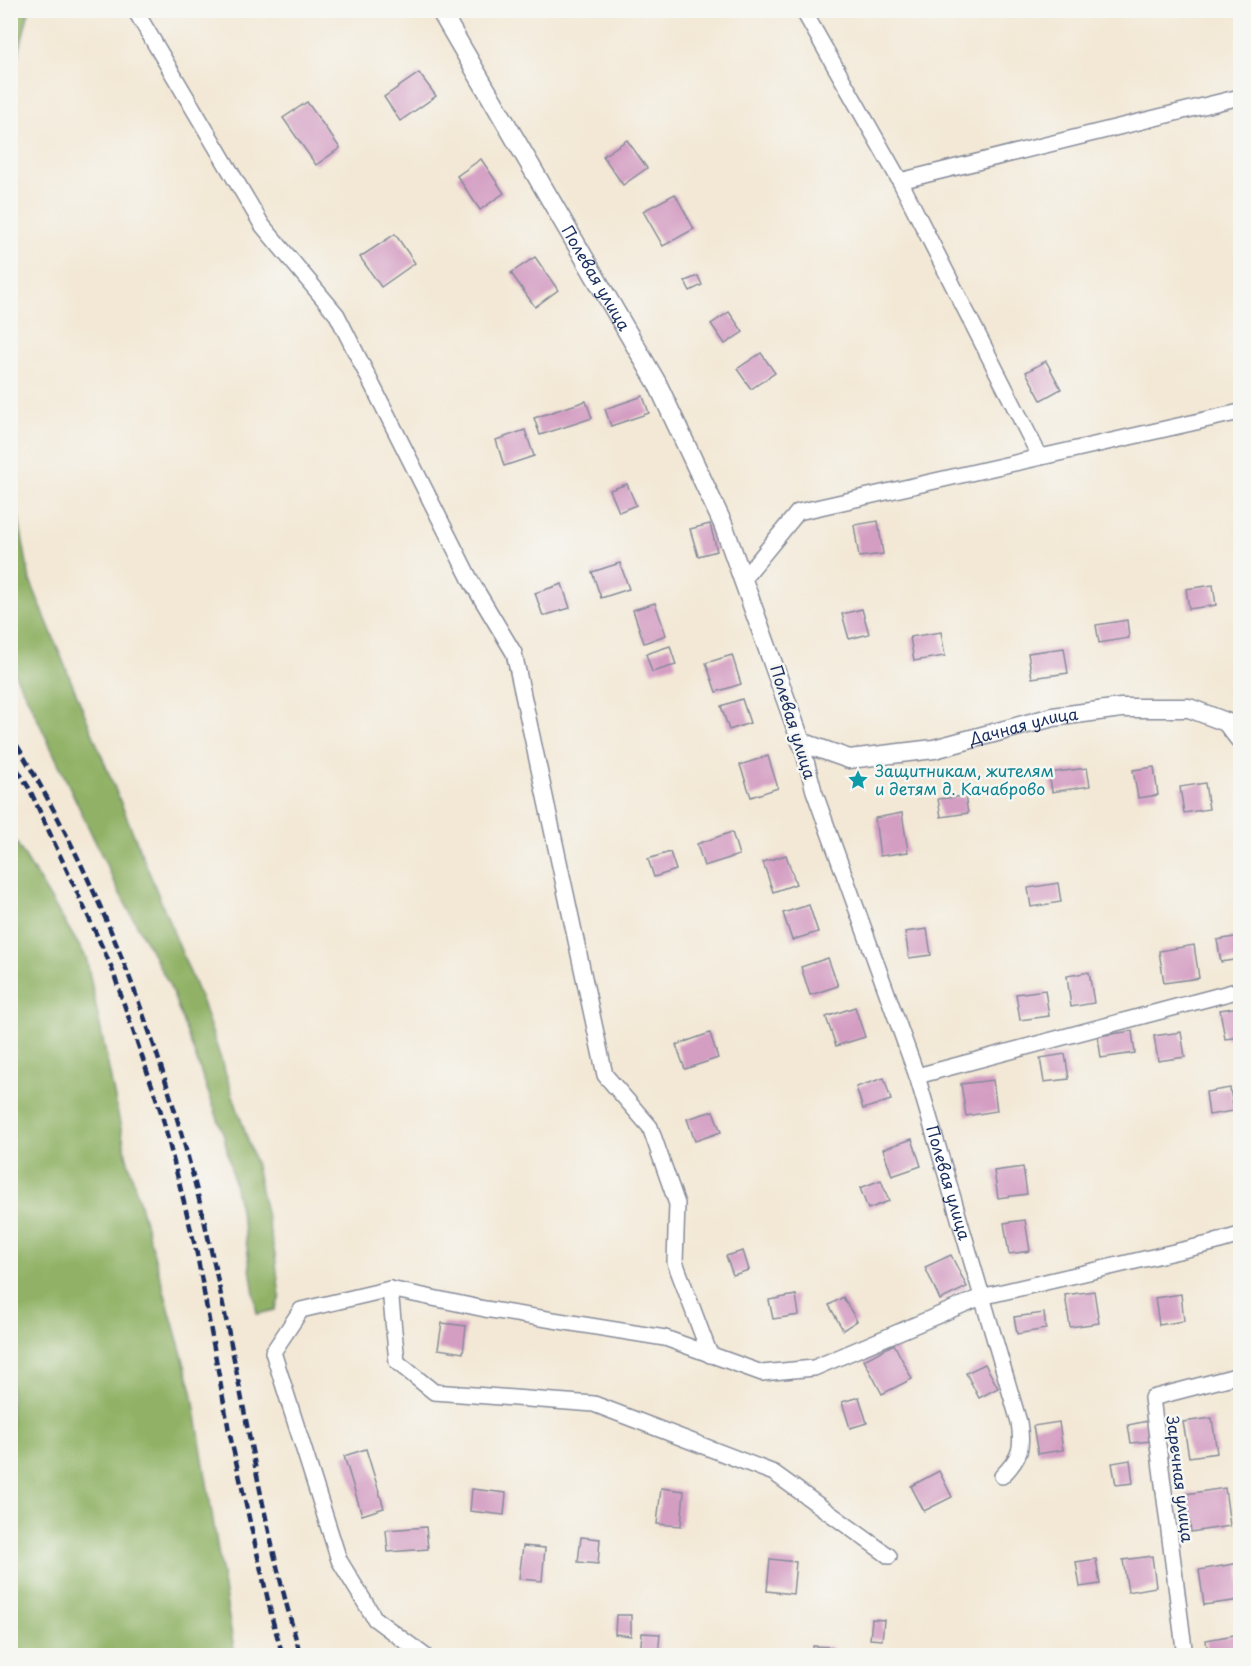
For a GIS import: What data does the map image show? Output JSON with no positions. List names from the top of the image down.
{
  "streets": {
    "street": ["Полевая улица", "Дачная улица", "Заречная улица"]
  },
  "crossings": [
    ["Полевая улица", "Дачная улица"]
  ],
  "places": {
    "place": ["Защитникам, жителям и детям д. Качаброво"]
  }
}
